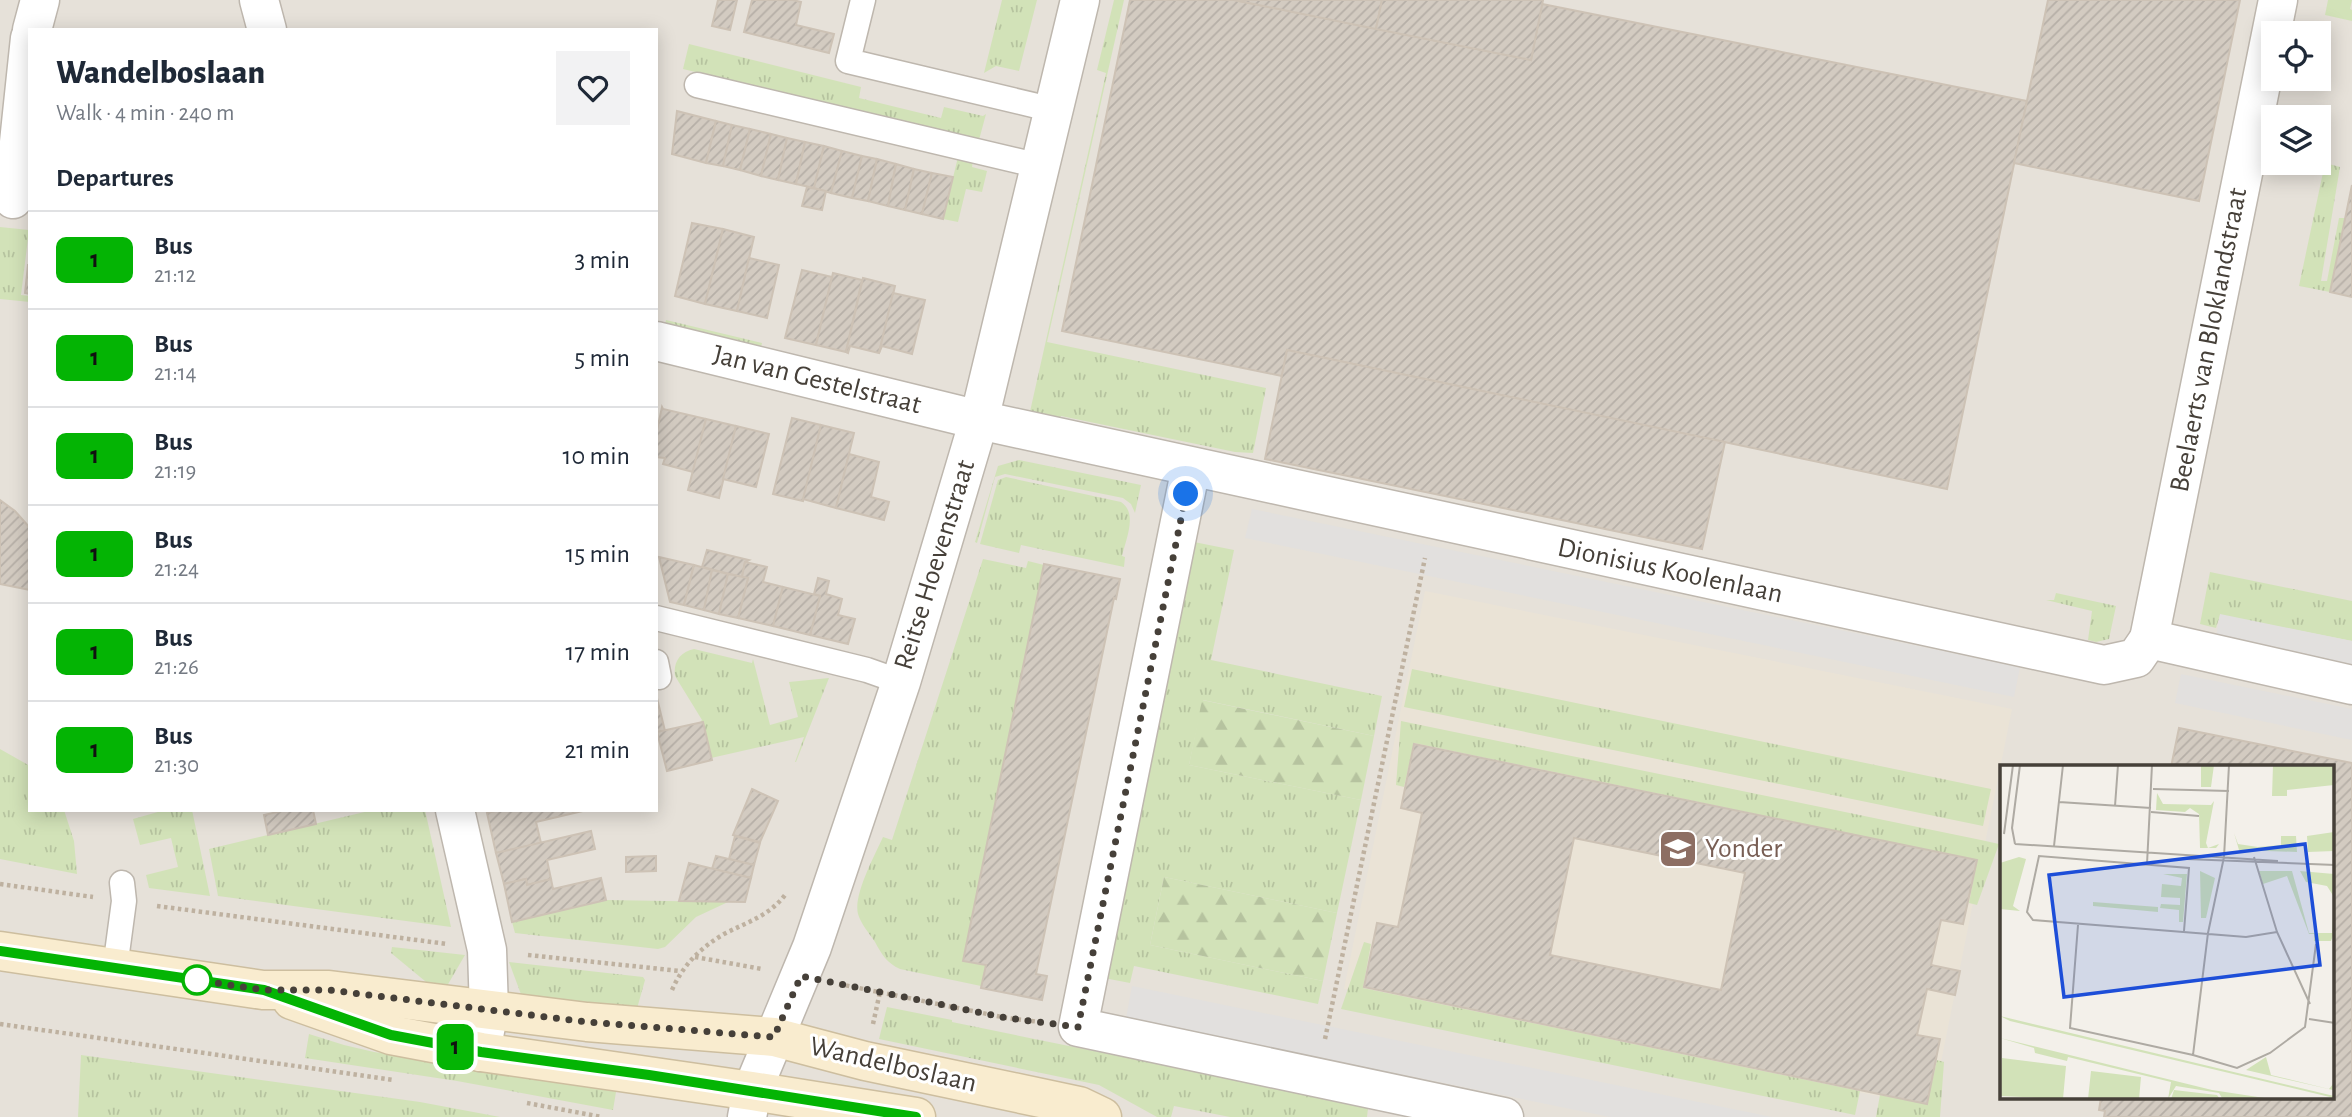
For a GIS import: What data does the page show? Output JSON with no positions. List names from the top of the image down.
{
  "streets": {
    "street": [
      "Beelaerts van Bloklandstraat",
      "Jan van Gestelstraat",
      "Reitse Hoevenstraat",
      "Dionisius Koolenlaan",
      "Wandelboslaan"
    ]
  },
  "crossings": [
    ["Beelaerts van Bloklandstraat", "Dionisius Koolenlaan"],
    ["Jan van Gestelstraat", "Reitse Hoevenstraat"],
    ["Jan van Gestelstraat", "Dionisius Koolenlaan"],
    ["Reitse Hoevenstraat", "Dionisius Koolenlaan"],
    ["Reitse Hoevenstraat", "Wandelboslaan"]
  ],
  "places": {
    "school or university": ["Yonder"]
  },
  "lines": ["bus line 1"],
  "page": {
    "on_map": "1",
    "heading": [
      ["Wandelboslaan", "Walk · 4 min · 240 m"],
      "Departures"
    ],
    "list": [
      {
        "mark": "1",
        "name": "Bus",
        "note": "21:12",
        "value": "3 min"
      },
      {
        "mark": "1",
        "name": "Bus",
        "note": "21:14",
        "value": "5 min"
      },
      {
        "mark": "1",
        "name": "Bus",
        "note": "21:19",
        "value": "10 min"
      },
      {
        "mark": "1",
        "name": "Bus",
        "note": "21:24",
        "value": "15 min"
      },
      {
        "mark": "1",
        "name": "Bus",
        "note": "21:26",
        "value": "17 min"
      },
      {
        "mark": "1",
        "name": "Bus",
        "note": "21:30",
        "value": "21 min"
      }
    ]
  }
}
